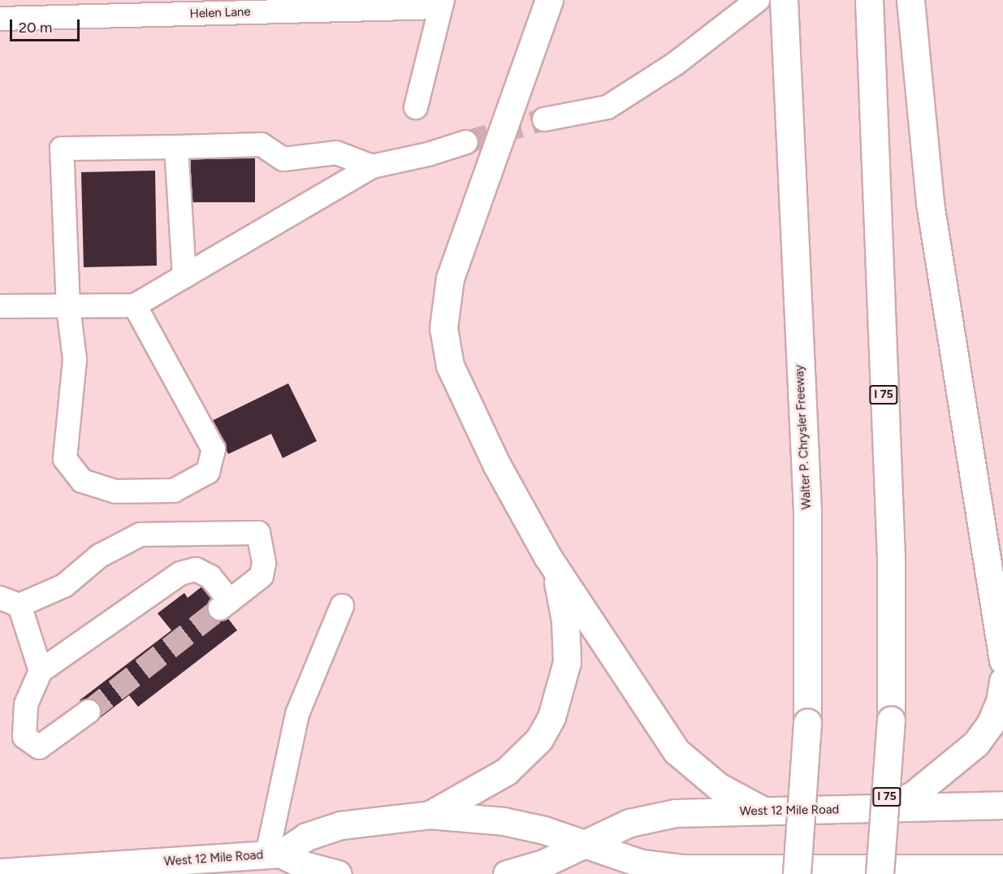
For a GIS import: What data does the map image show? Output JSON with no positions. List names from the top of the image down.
{
  "streets": {
    "main road": ["I 75", "Walter P. Chrysler Freeway", "West 12 Mile Road"],
    "lane": ["Helen Lane"]
  },
  "crossings": [
    ["Walter P. Chrysler Freeway", "West 12 Mile Road"]
  ],
  "scale_bar": "20 m"
}
